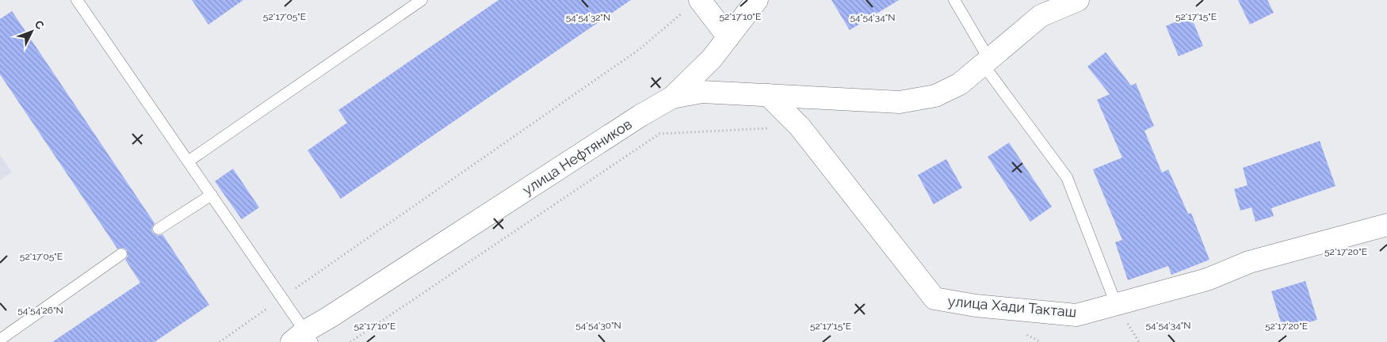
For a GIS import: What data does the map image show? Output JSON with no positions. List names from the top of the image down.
{
  "streets": {
    "street": ["улица Нефтяников", "улица Хади Такташ"]
  },
  "crossings": [
    ["улица Нефтяников", "улица Хади Такташ"]
  ],
  "north": "top right",
  "coordinates": [
    "52°17'10\"E",
    "52°17'15\"E",
    "52°17'05\"E",
    "54°54'32\"N",
    "54°54'34\"N",
    "52°17'20\"E",
    "54°54'26\"N",
    "54°54'30\"N"
  ]
}
